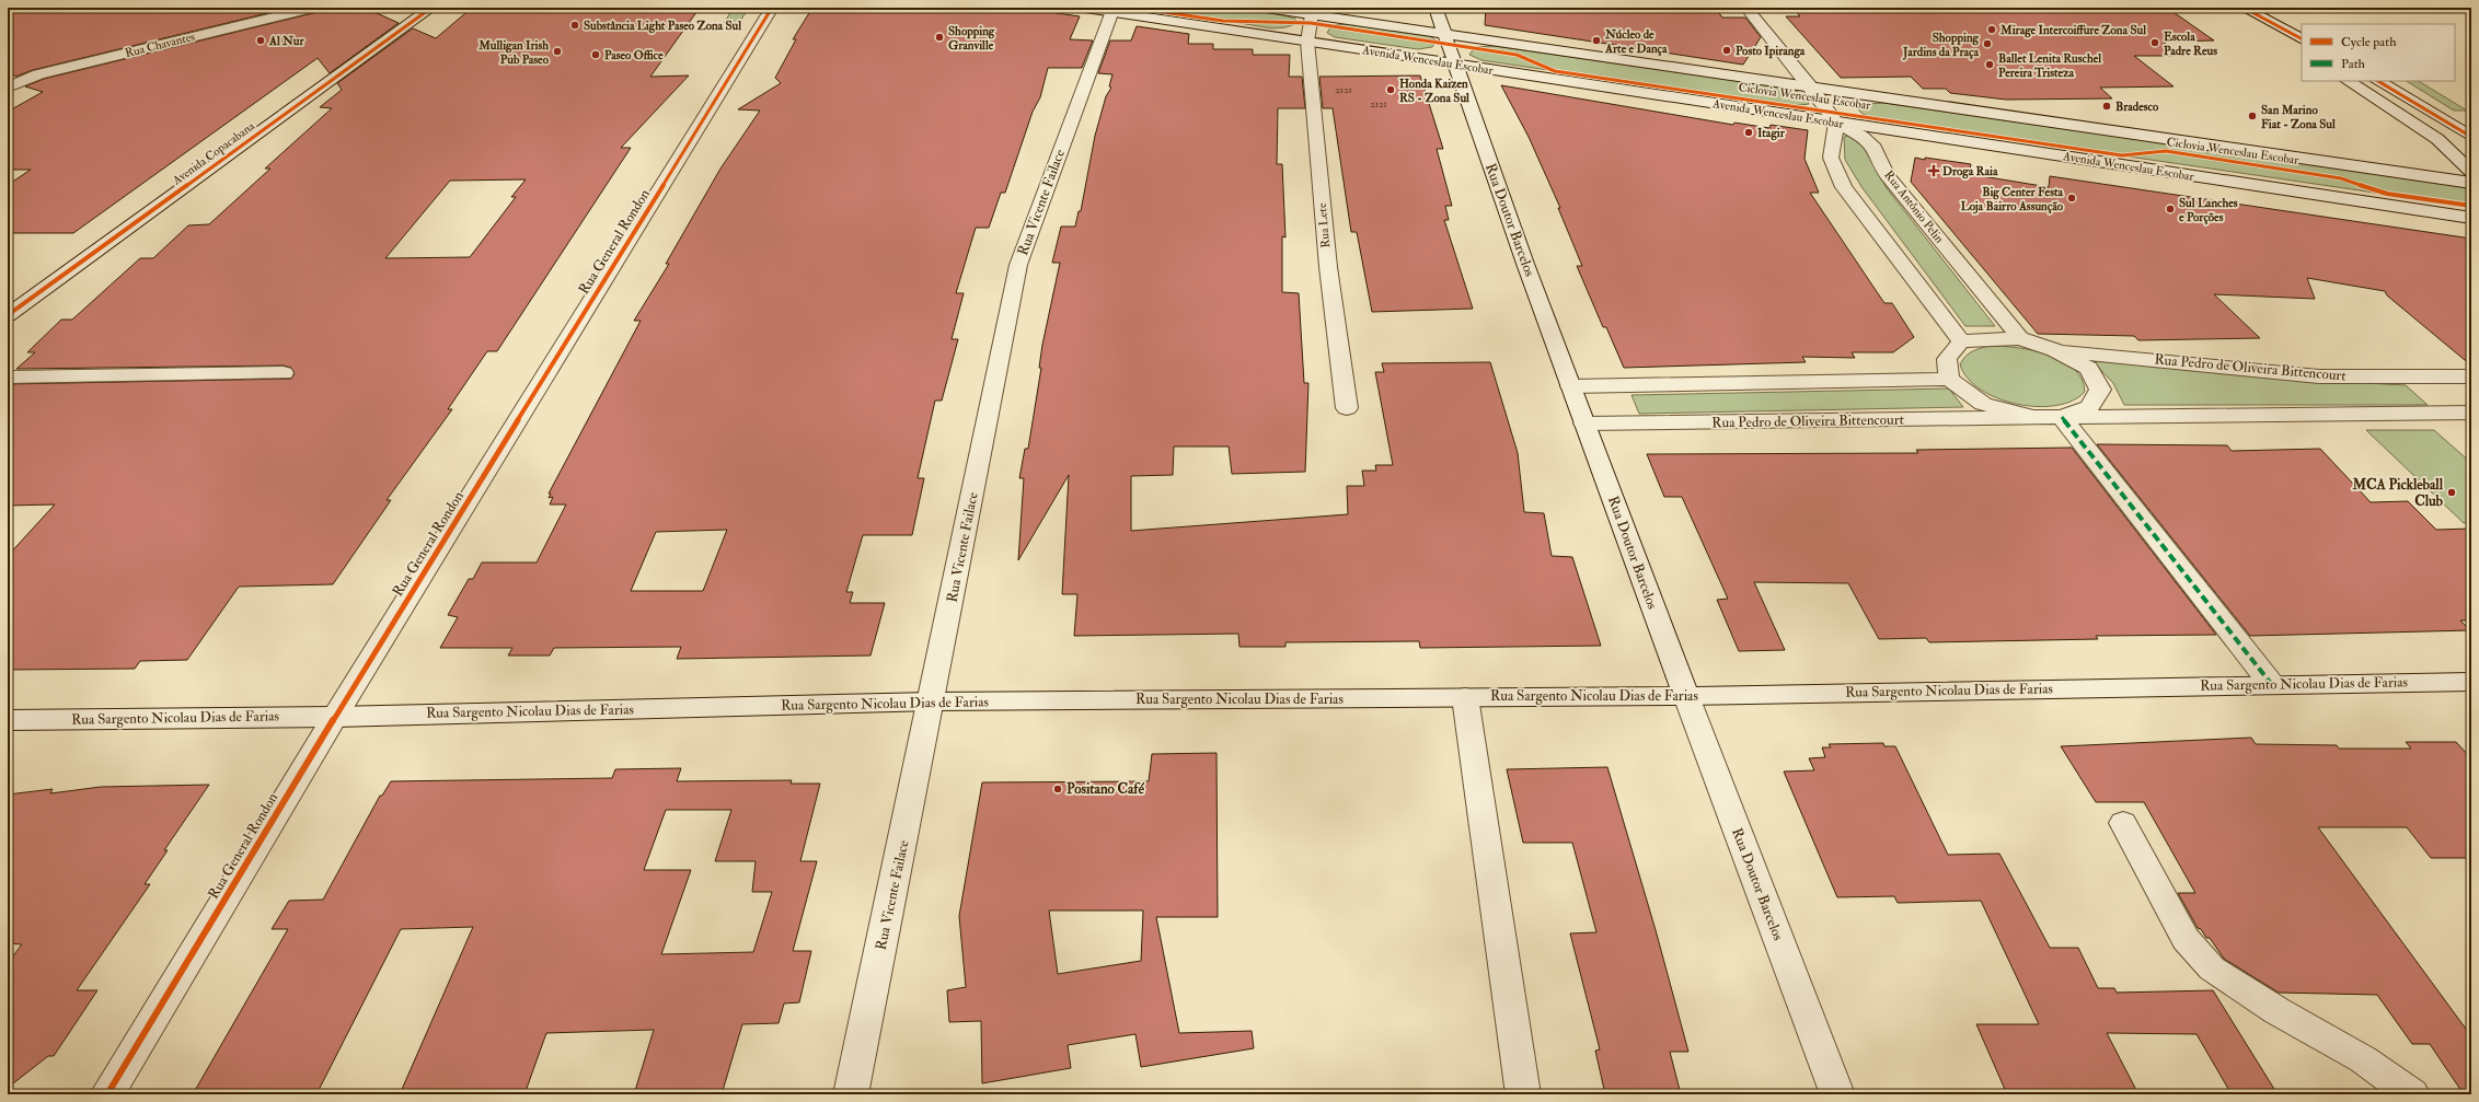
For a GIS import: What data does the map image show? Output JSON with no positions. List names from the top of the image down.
{
  "streets": {
    "street": [
      "Rua Chavantes",
      "Avenida Wenceslau Escobar",
      "Avenida Copacabana",
      "Rua Vicente Failace",
      "Rua Antônio Pelin",
      "Rua Doutor Barcelos",
      "Rua Lete",
      "Rua General Rondon",
      "Rua Pedro de Oliveira Bittencourt",
      "Rua Sargento Nicolau Dias de Farias"
    ],
    "cycle path": ["Ciclovia Wenceslau Escobar"]
  },
  "crossings": [
    ["Avenida Wenceslau Escobar", "Rua Vicente Failace"],
    ["Avenida Wenceslau Escobar", "Rua Antônio Pelin"],
    ["Avenida Wenceslau Escobar", "Rua Doutor Barcelos"],
    ["Avenida Wenceslau Escobar", "Rua Lete"],
    ["Rua Vicente Failace", "Rua Sargento Nicolau Dias de Farias"],
    ["Rua Doutor Barcelos", "Rua Pedro de Oliveira Bittencourt"],
    ["Rua Doutor Barcelos", "Rua Sargento Nicolau Dias de Farias"],
    ["Rua General Rondon", "Rua Sargento Nicolau Dias de Farias"]
  ],
  "places": {
    "other": [
      "Substância Light Paseo Zona Sul",
      "Mirage Intercoiffure Zona Sul",
      "Shopping Granville",
      "Al Nur",
      "Núcleo de Arte e Dança",
      "Escola Padre Reus",
      "Shopping Jardins da Praça",
      "Posto Ipiranga",
      "Mulligan Irish Pub Paseo",
      "Paseo Office",
      "Ballet Lenita Ruschel Pereira Tristeza",
      "Honda Kaizen RS - Zona Sul",
      "Bradesco",
      "San Marino Fiat - Zona Sul",
      "Itagir",
      "Big Center Festa Loja Bairro Assunção",
      "Sul Lanches e Porções",
      "MCA Pickleball Club",
      "Positano Café"
    ],
    "health": ["Droga Raia"]
  },
  "house_numbers": ["2121", "2121"],
  "legend": ["Cycle path", "Path"]
}
